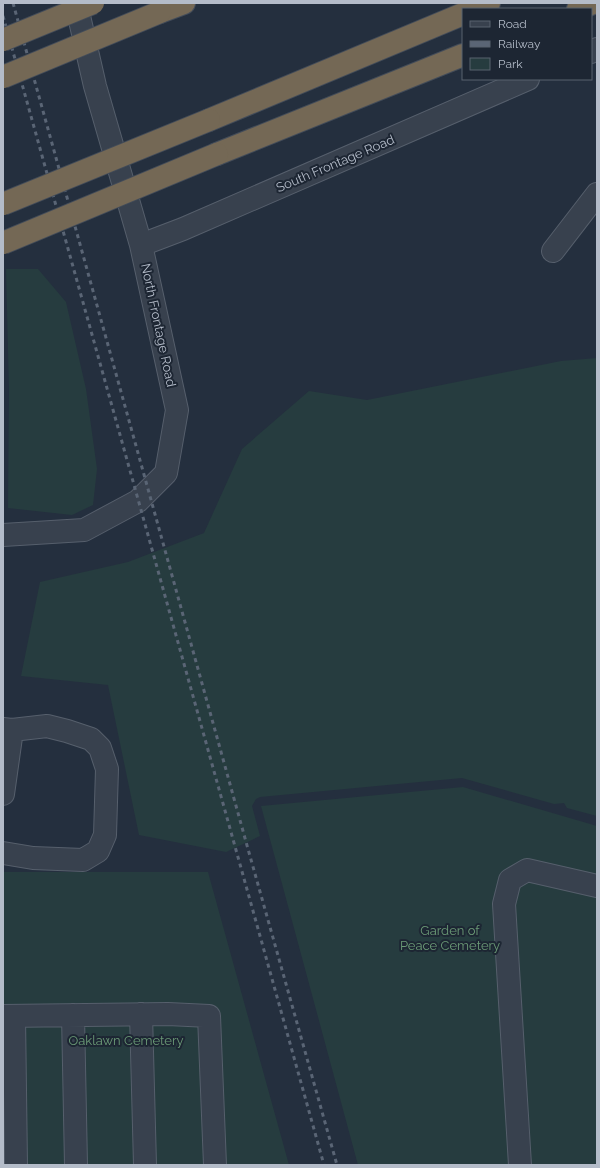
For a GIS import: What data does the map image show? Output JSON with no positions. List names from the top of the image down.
{
  "streets": {
    "street": ["South Frontage Road", "North Frontage Road"]
  },
  "crossings": [
    ["South Frontage Road", "North Frontage Road"]
  ],
  "parks": ["Garden of Peace Cemetery", "Oaklawn Cemetery"],
  "legend": ["Road", "Railway", "Park"]
}
